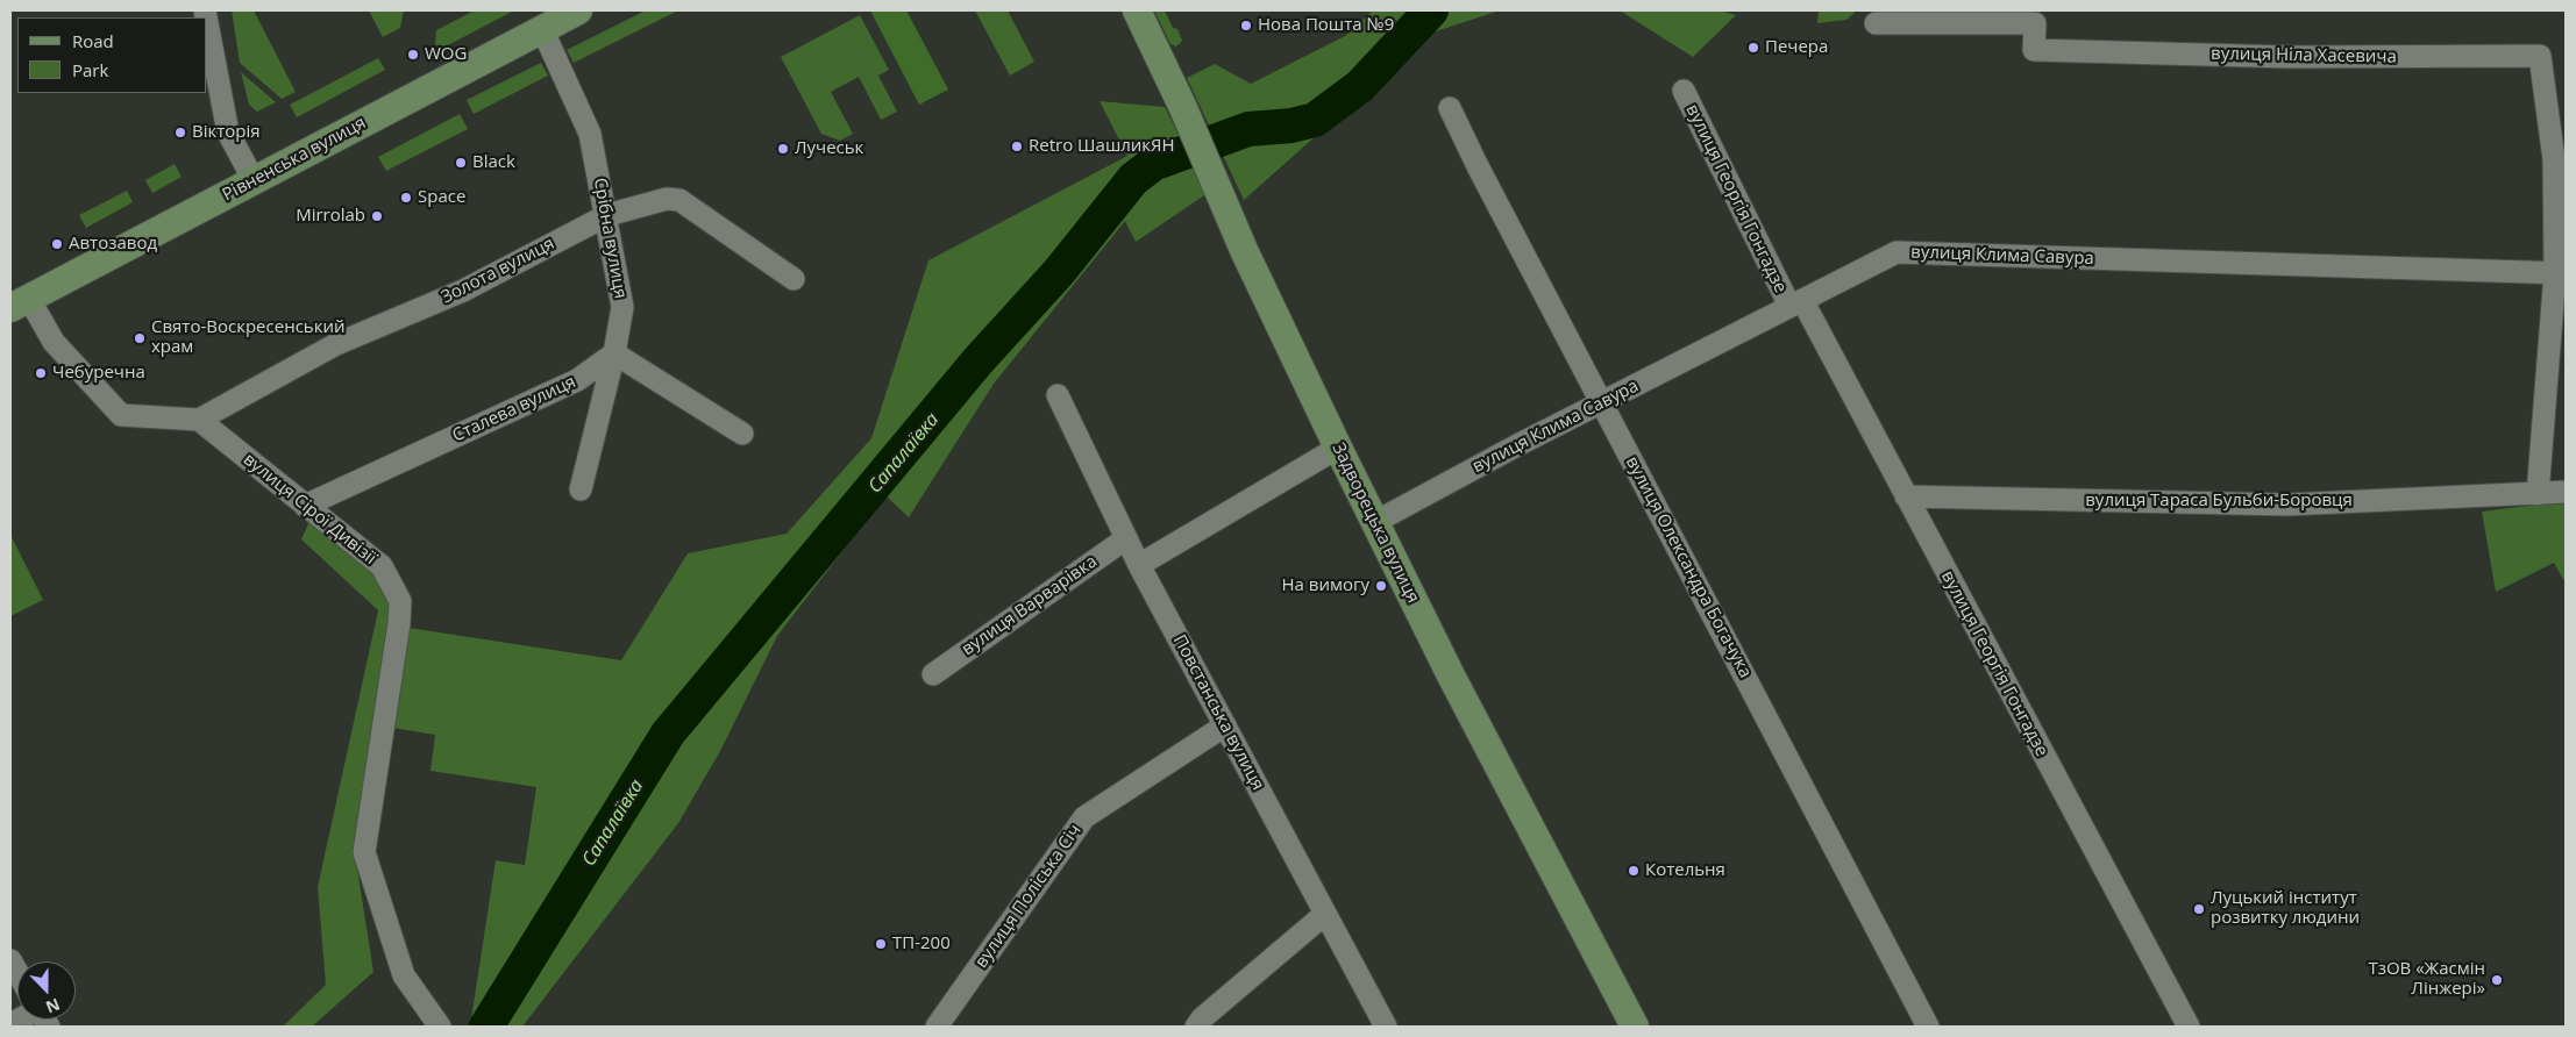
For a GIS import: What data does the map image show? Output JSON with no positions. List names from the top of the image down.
{
  "streets": {
    "main road": ["Рівненська вулиця", "Задворецька вулиця"],
    "street": [
      "вулиця Ніла Хасевича",
      "вулиця Георгія Гонгадзе",
      "Срібна вулиця",
      "вулиця Клима Савура",
      "Золота вулиця",
      "Сталева вулиця",
      "вулиця Тараса Бульби-Боровця",
      "вулиця Сірої Дивізії",
      "вулиця Олександра Богачука",
      "вулиця Варварівка",
      "Повстанська вулиця",
      "вулиця Поліська Січ"
    ]
  },
  "crossings": [
    ["вулиця Ніла Хасевича", "вулиця Клима Савура"],
    ["Рівненська вулиця", "Срібна вулиця"],
    ["вулиця Георгія Гонгадзе", "вулиця Клима Савура"],
    ["вулиця Георгія Гонгадзе", "вулиця Тараса Бульби-Боровця"],
    ["Срібна вулиця", "Золота вулиця"],
    ["Срібна вулиця", "Сталева вулиця"],
    ["вулиця Клима Савура", "Задворецька вулиця"],
    ["вулиця Клима Савура", "вулиця Олександра Богачука"],
    ["Золота вулиця", "вулиця Сірої Дивізії"],
    ["Сталева вулиця", "вулиця Сірої Дивізії"],
    ["вулиця Варварівка", "Повстанська вулиця"],
    ["Повстанська вулиця", "вулиця Поліська Січ"]
  ],
  "water": ["Сапалаївка"],
  "places": [
    "Нова Пошта №9",
    "Печера",
    "WOG",
    "Вікторія",
    "Retro ШашликЯН",
    "Лучеськ",
    "Black",
    "Space",
    "Mirrolab",
    "Автозавод",
    "Свято-Воскресенський храм",
    "Чебуречна",
    "На вимогу",
    "Котельня",
    "Луцький інститут розвитку людини",
    "ТП-200",
    "ТзОВ «Жасмін Лінжері»"
  ],
  "legend": ["Road", "Park"],
  "north": "bottom"
}
